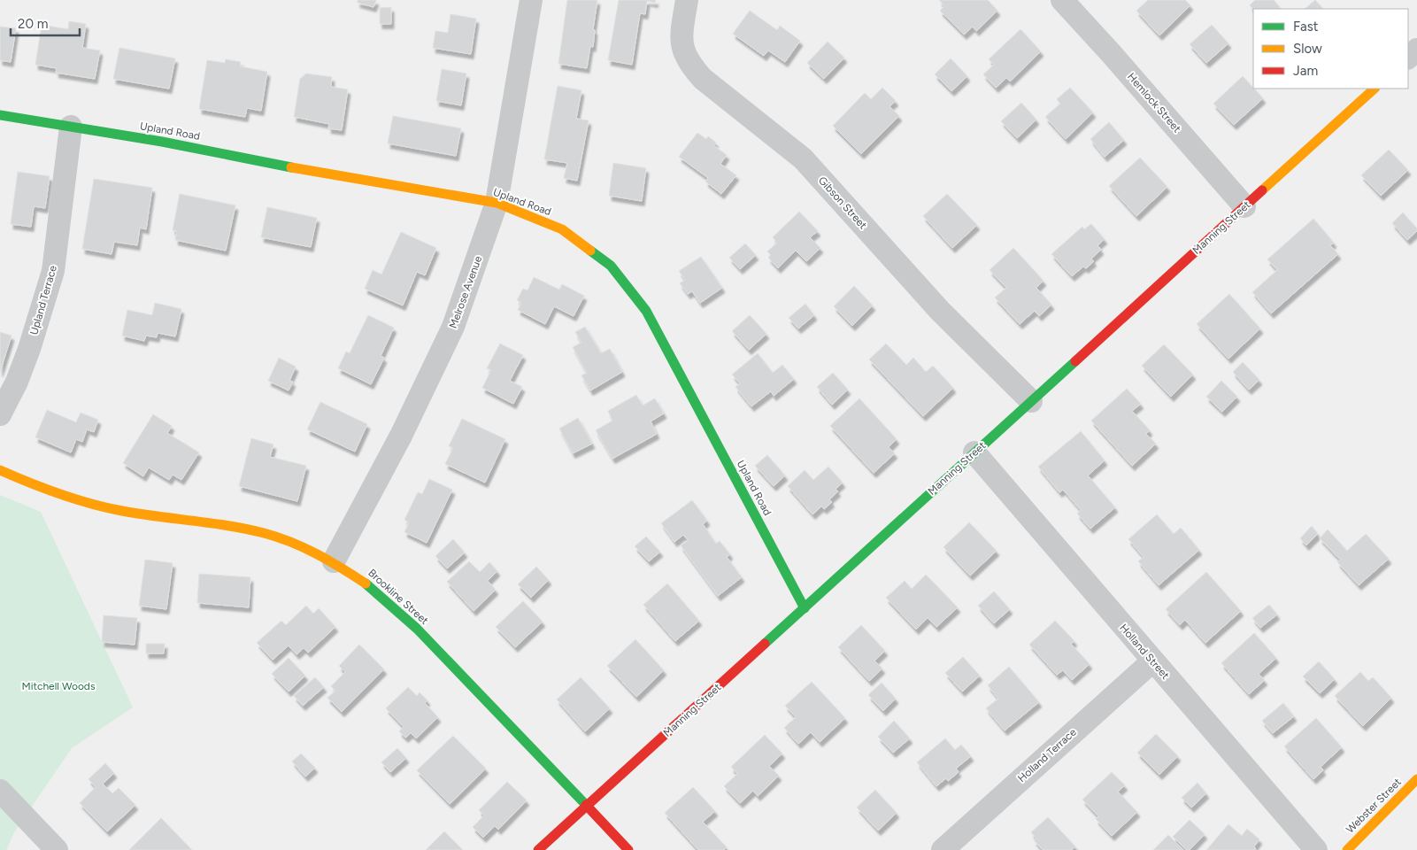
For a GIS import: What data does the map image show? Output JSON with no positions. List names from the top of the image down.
{
  "streets": {
    "street": [
      "Hemlock Street",
      "Upland Road",
      "Gibson Street",
      "Manning Street",
      "Melrose Avenue",
      "Upland Terrace",
      "Brookline Street",
      "Holland Street",
      "Holland Terrace",
      "Webster Street"
    ]
  },
  "crossings": [
    ["Hemlock Street", "Manning Street"],
    ["Upland Road", "Manning Street"],
    ["Upland Road", "Melrose Avenue"],
    ["Upland Road", "Upland Terrace"],
    ["Gibson Street", "Manning Street"],
    ["Manning Street", "Brookline Street"],
    ["Manning Street", "Holland Street"],
    ["Melrose Avenue", "Brookline Street"],
    ["Holland Street", "Holland Terrace"]
  ],
  "parks": ["Mitchell Woods"],
  "legend": ["Fast", "Slow", "Jam"],
  "scale_bar": "20 m"
}
